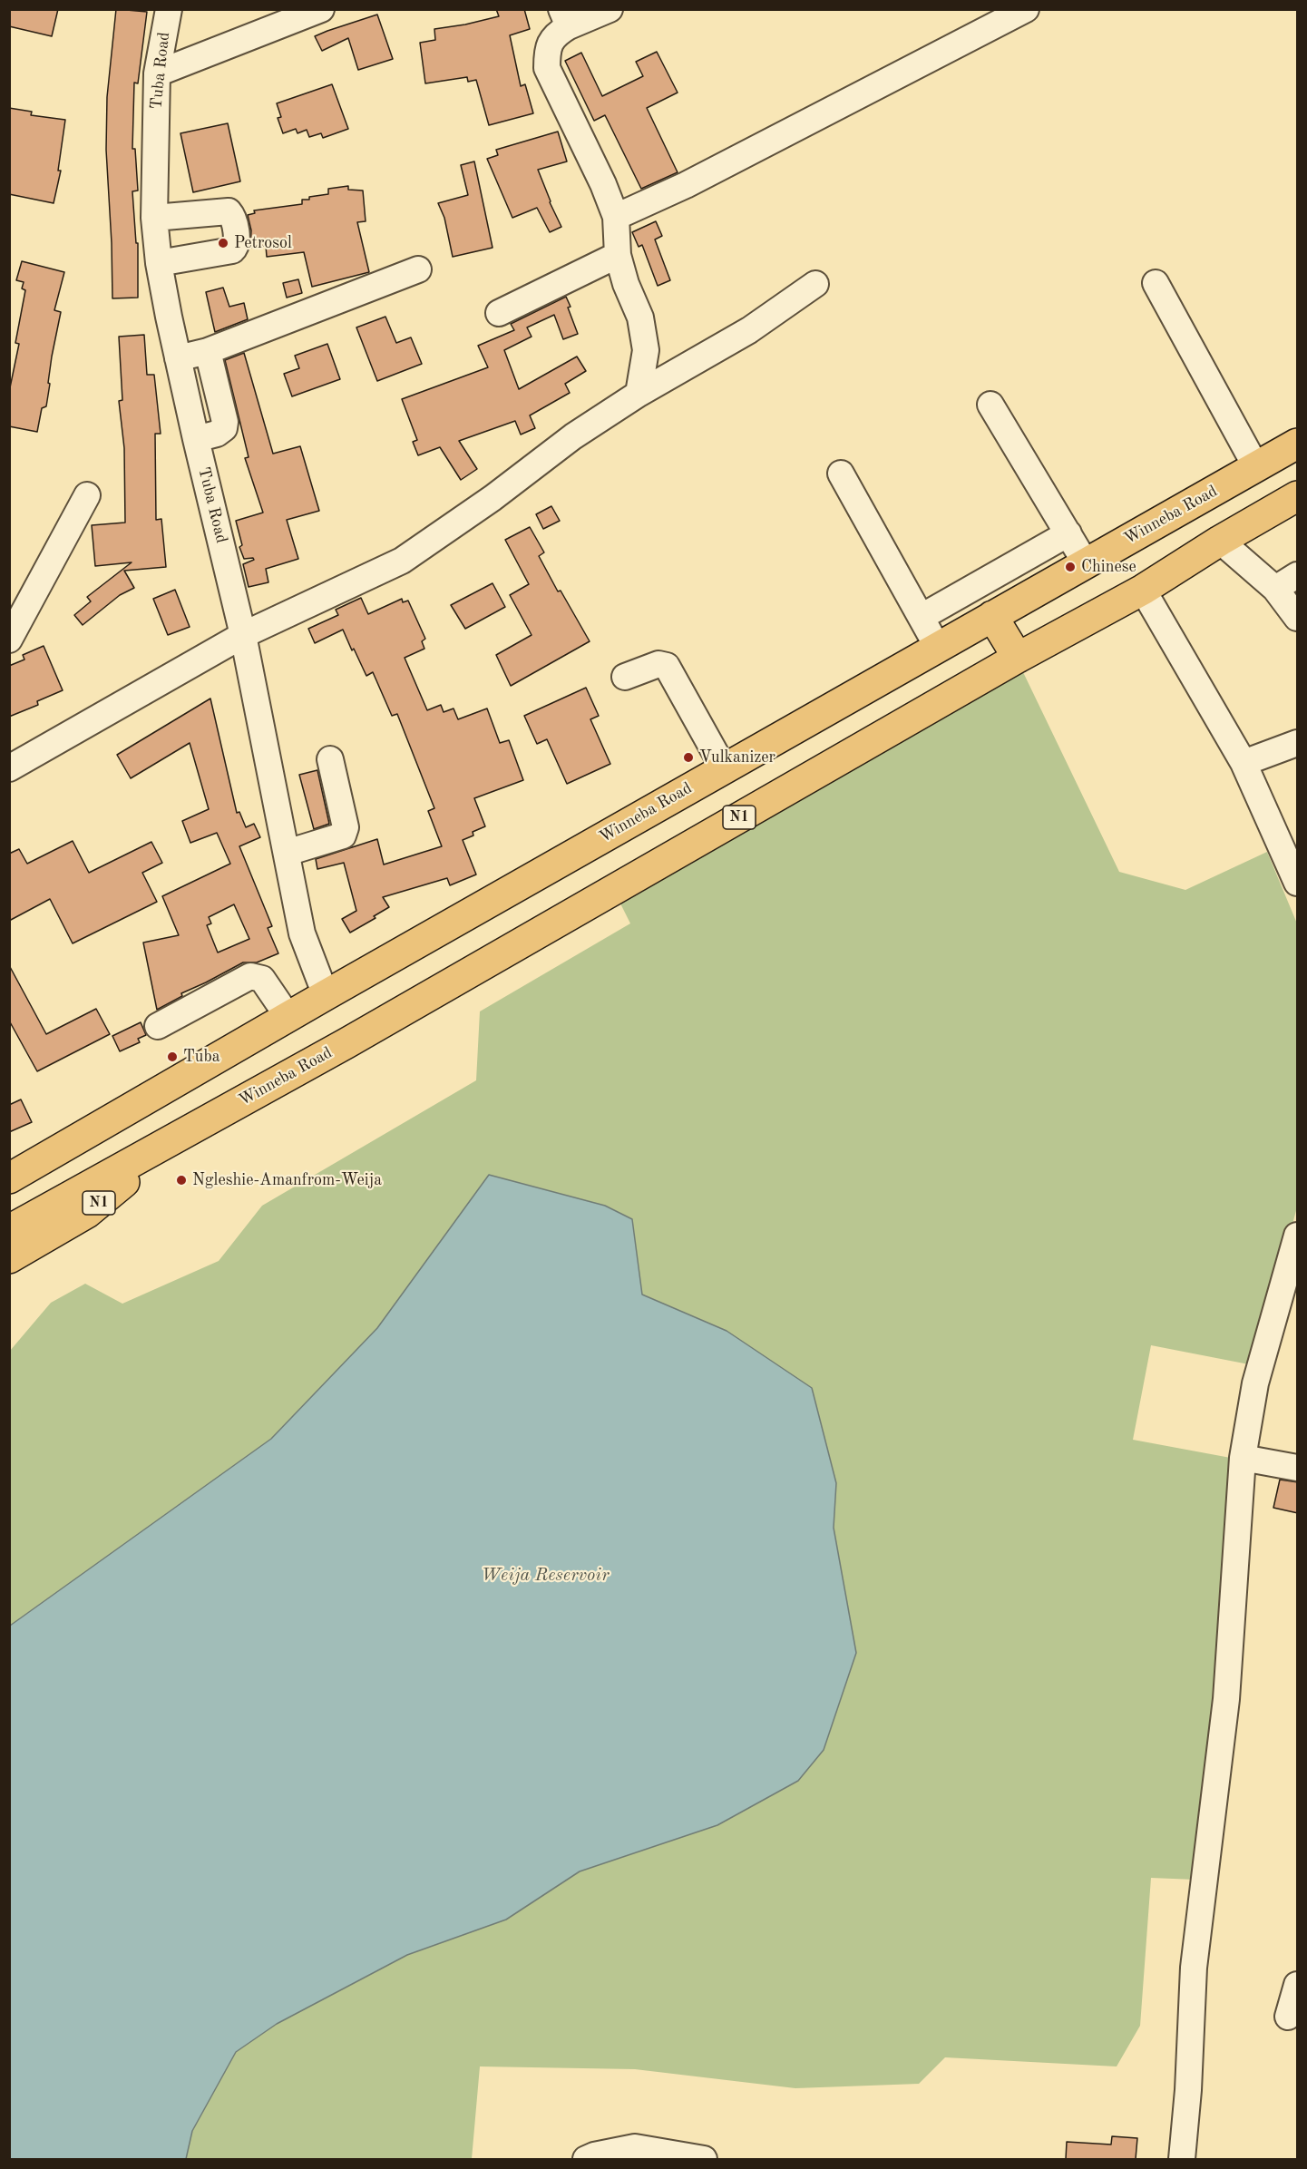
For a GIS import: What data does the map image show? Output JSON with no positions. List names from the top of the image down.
{
  "streets": {
    "highway": ["Winneba Road", "N1"],
    "street": ["Tuba Road"]
  },
  "crossings": [
    ["Tuba Road", "Winneba Road"]
  ],
  "water": ["Weija Reservoir"],
  "places": [
    "Petrosol",
    "Chinese",
    "Vulkanizer",
    "Tuba",
    "Ngleshie-Amanfrom-Weija"
  ]
}
